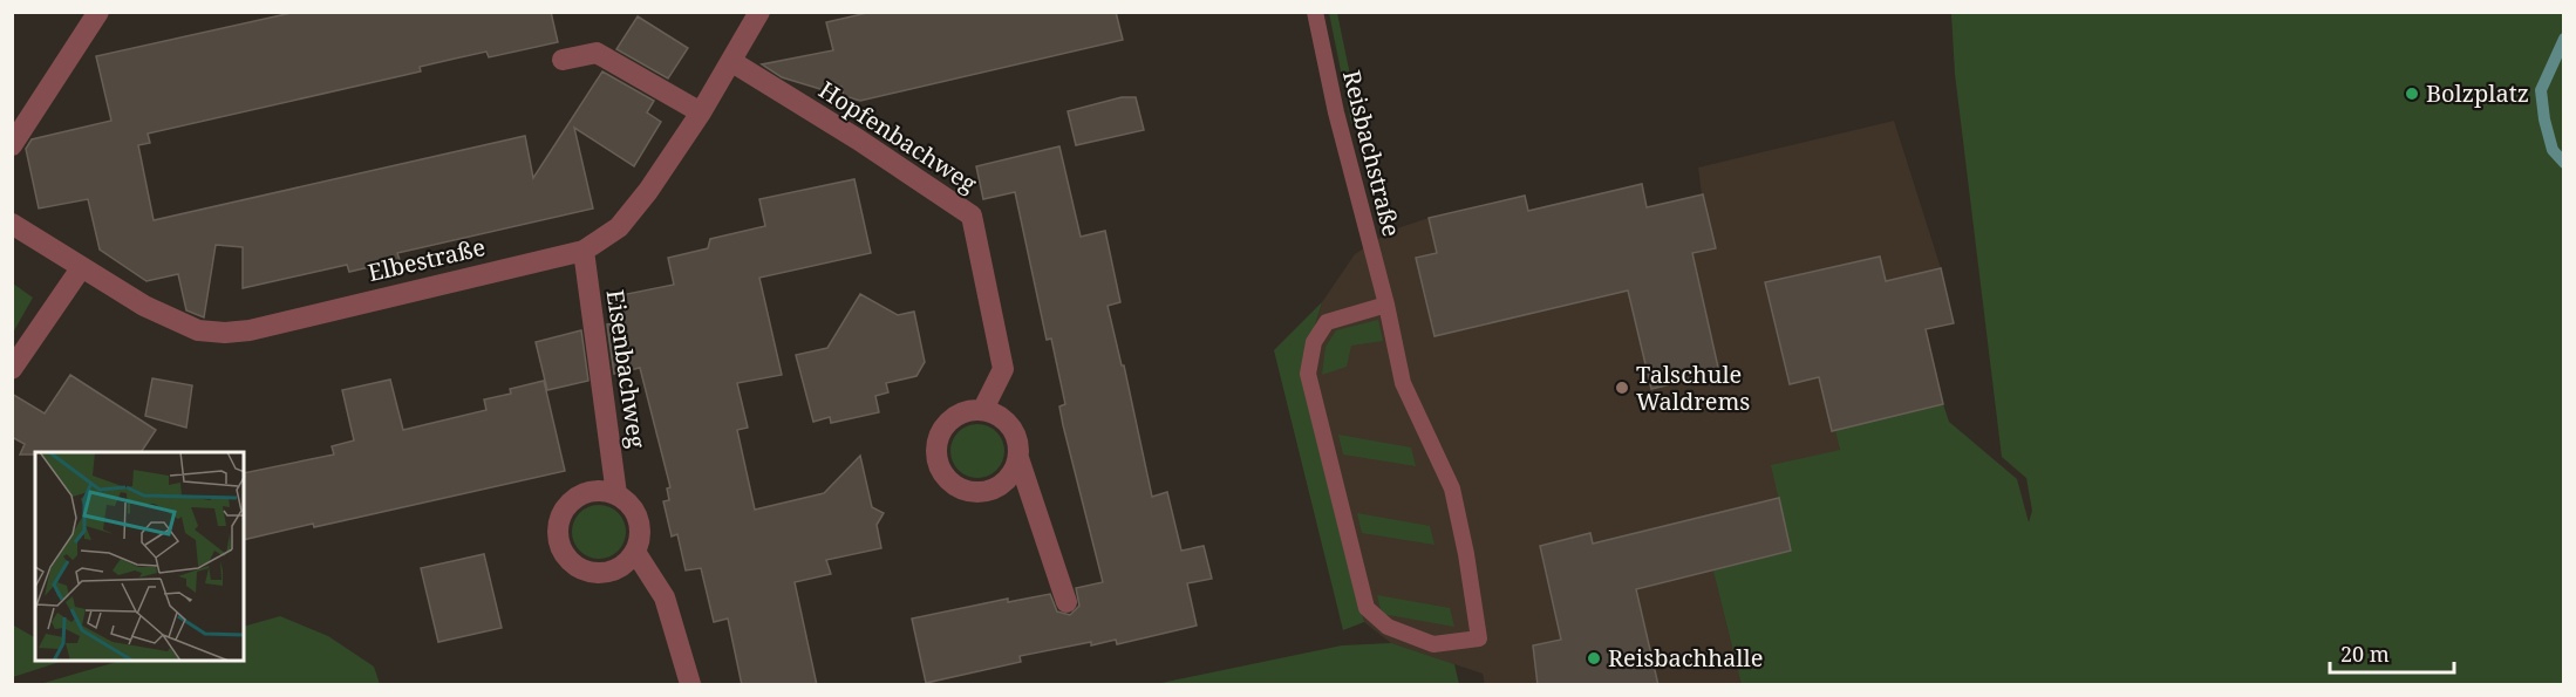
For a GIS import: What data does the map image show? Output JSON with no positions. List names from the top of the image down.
{
  "streets": {
    "street": ["Hopfenbachweg", "Elbestraße", "Eisenbachweg"],
    "lane": ["Reisbachstraße"]
  },
  "crossings": [
    ["Hopfenbachweg", "Elbestraße"],
    ["Elbestraße", "Eisenbachweg"]
  ],
  "places": ["Bolzplatz", "Talschule Waldrems", "Reisbachhalle"],
  "scale_bar": "20 m"
}
